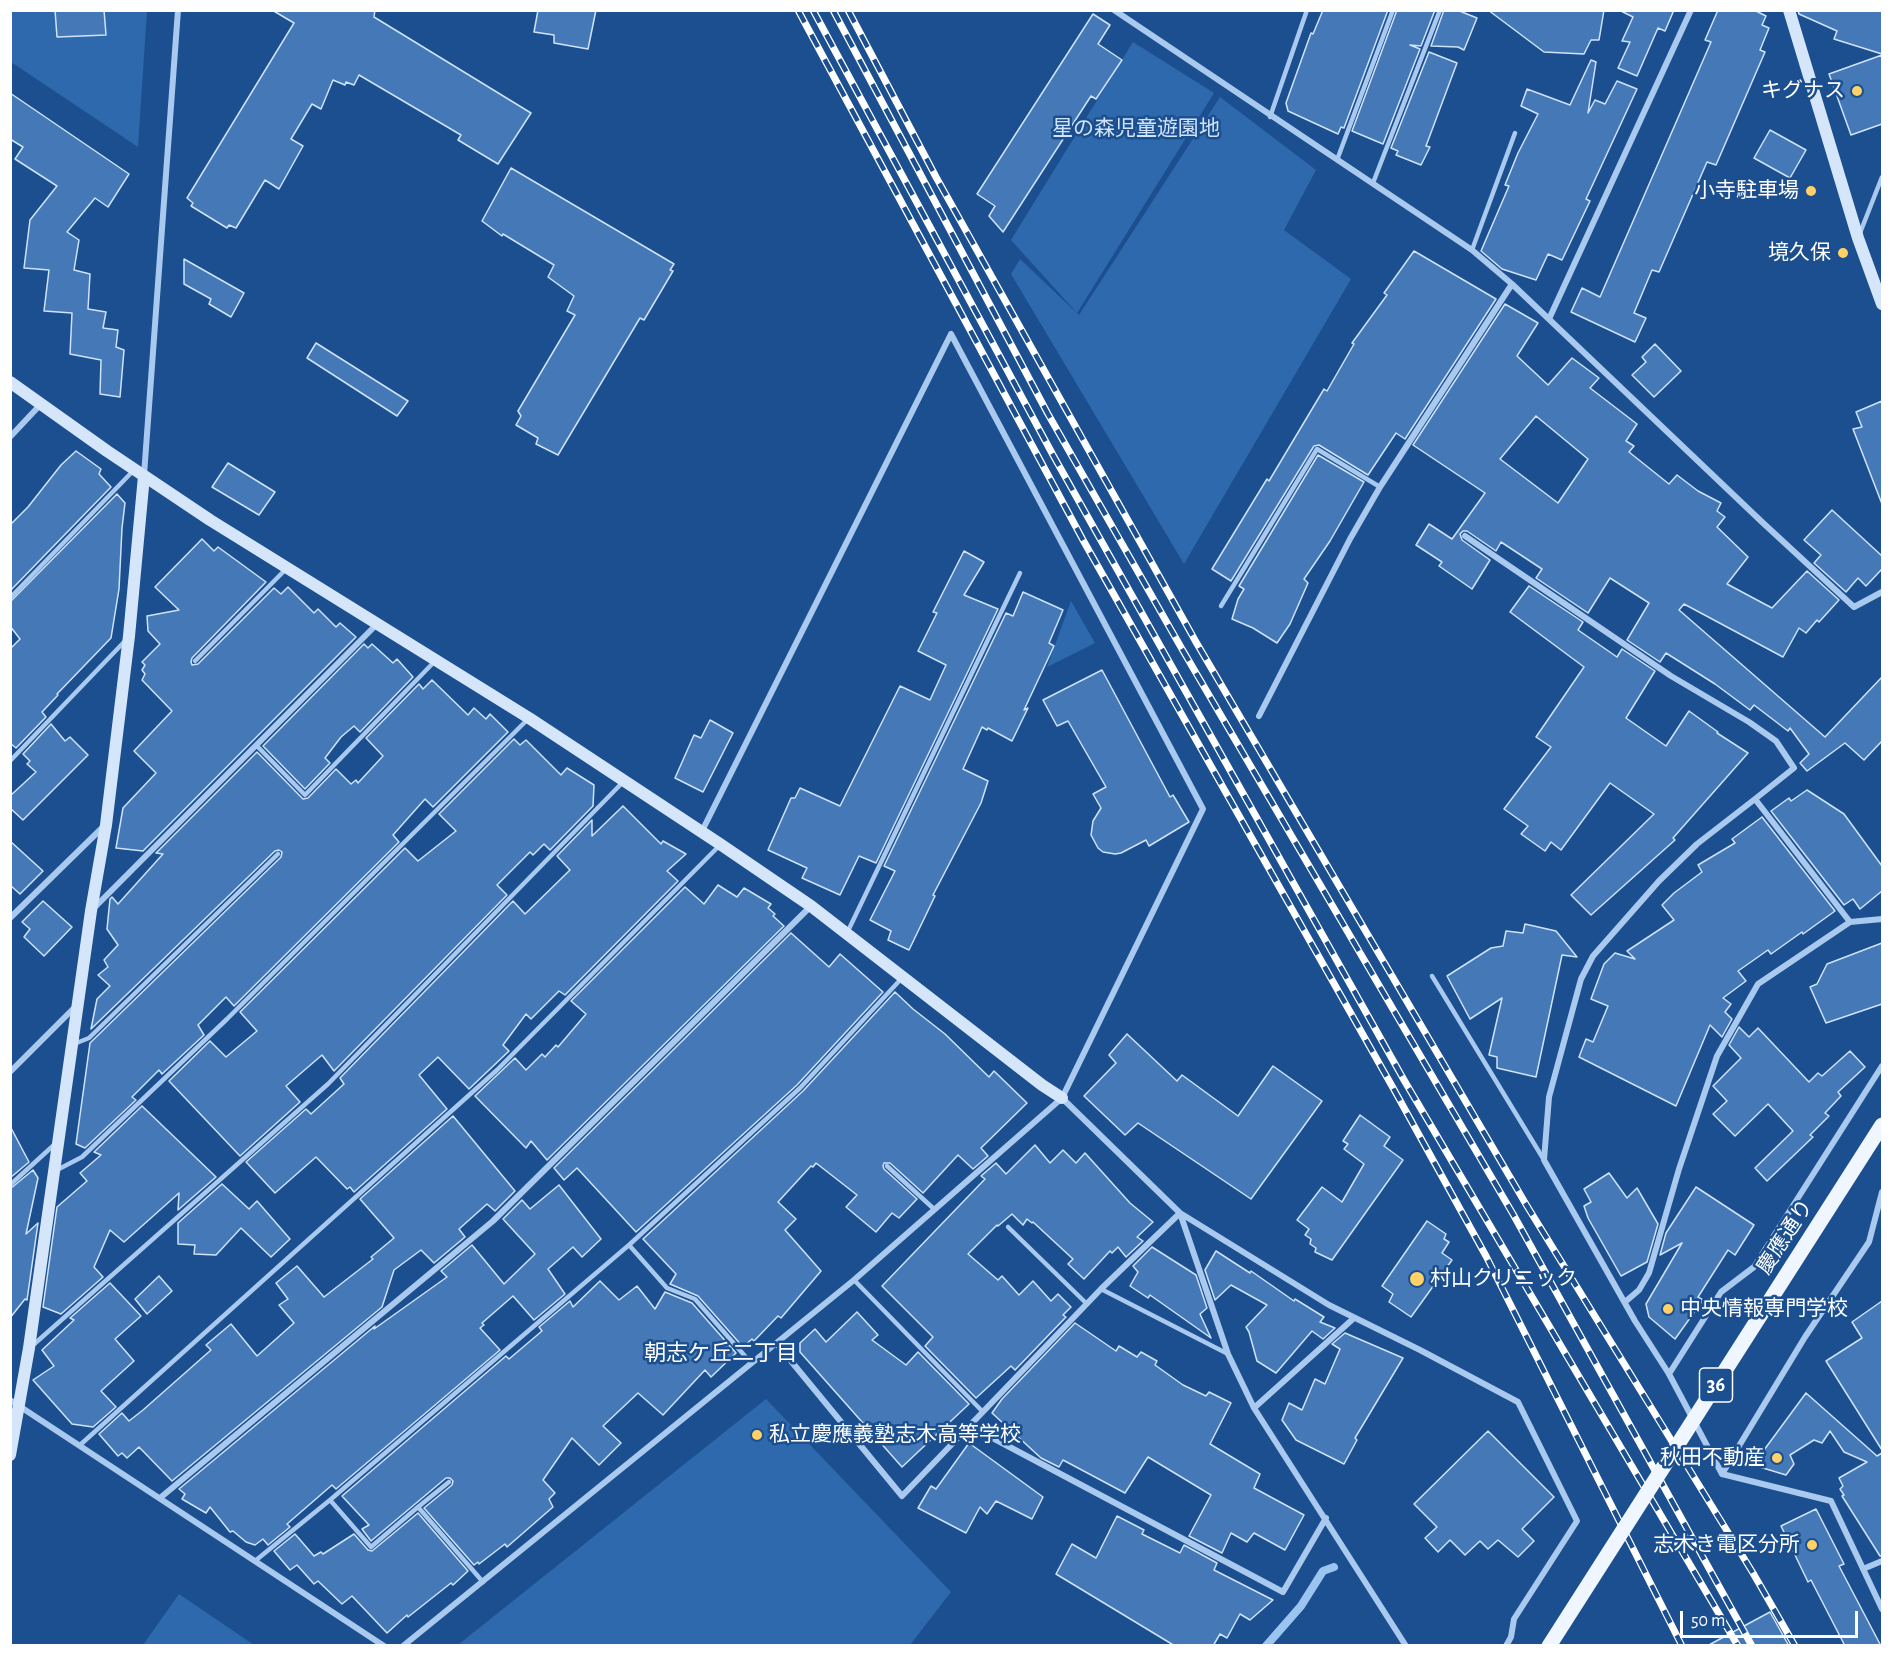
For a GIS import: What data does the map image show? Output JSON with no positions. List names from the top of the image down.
{
  "streets": {
    "main road": ["慶應通り", "36"]
  },
  "districts": ["朝志ケ丘二丁目"],
  "parks": ["星の森児童遊園地"],
  "places": [
    "キグナス",
    "小寺駐車場",
    "境久保",
    "村山クリニック",
    "中央情報専門学校",
    "私立慶應義塾志木高等学校",
    "秋田不動産",
    "志木き電区分所"
  ],
  "scale_bar": "50 m"
}
